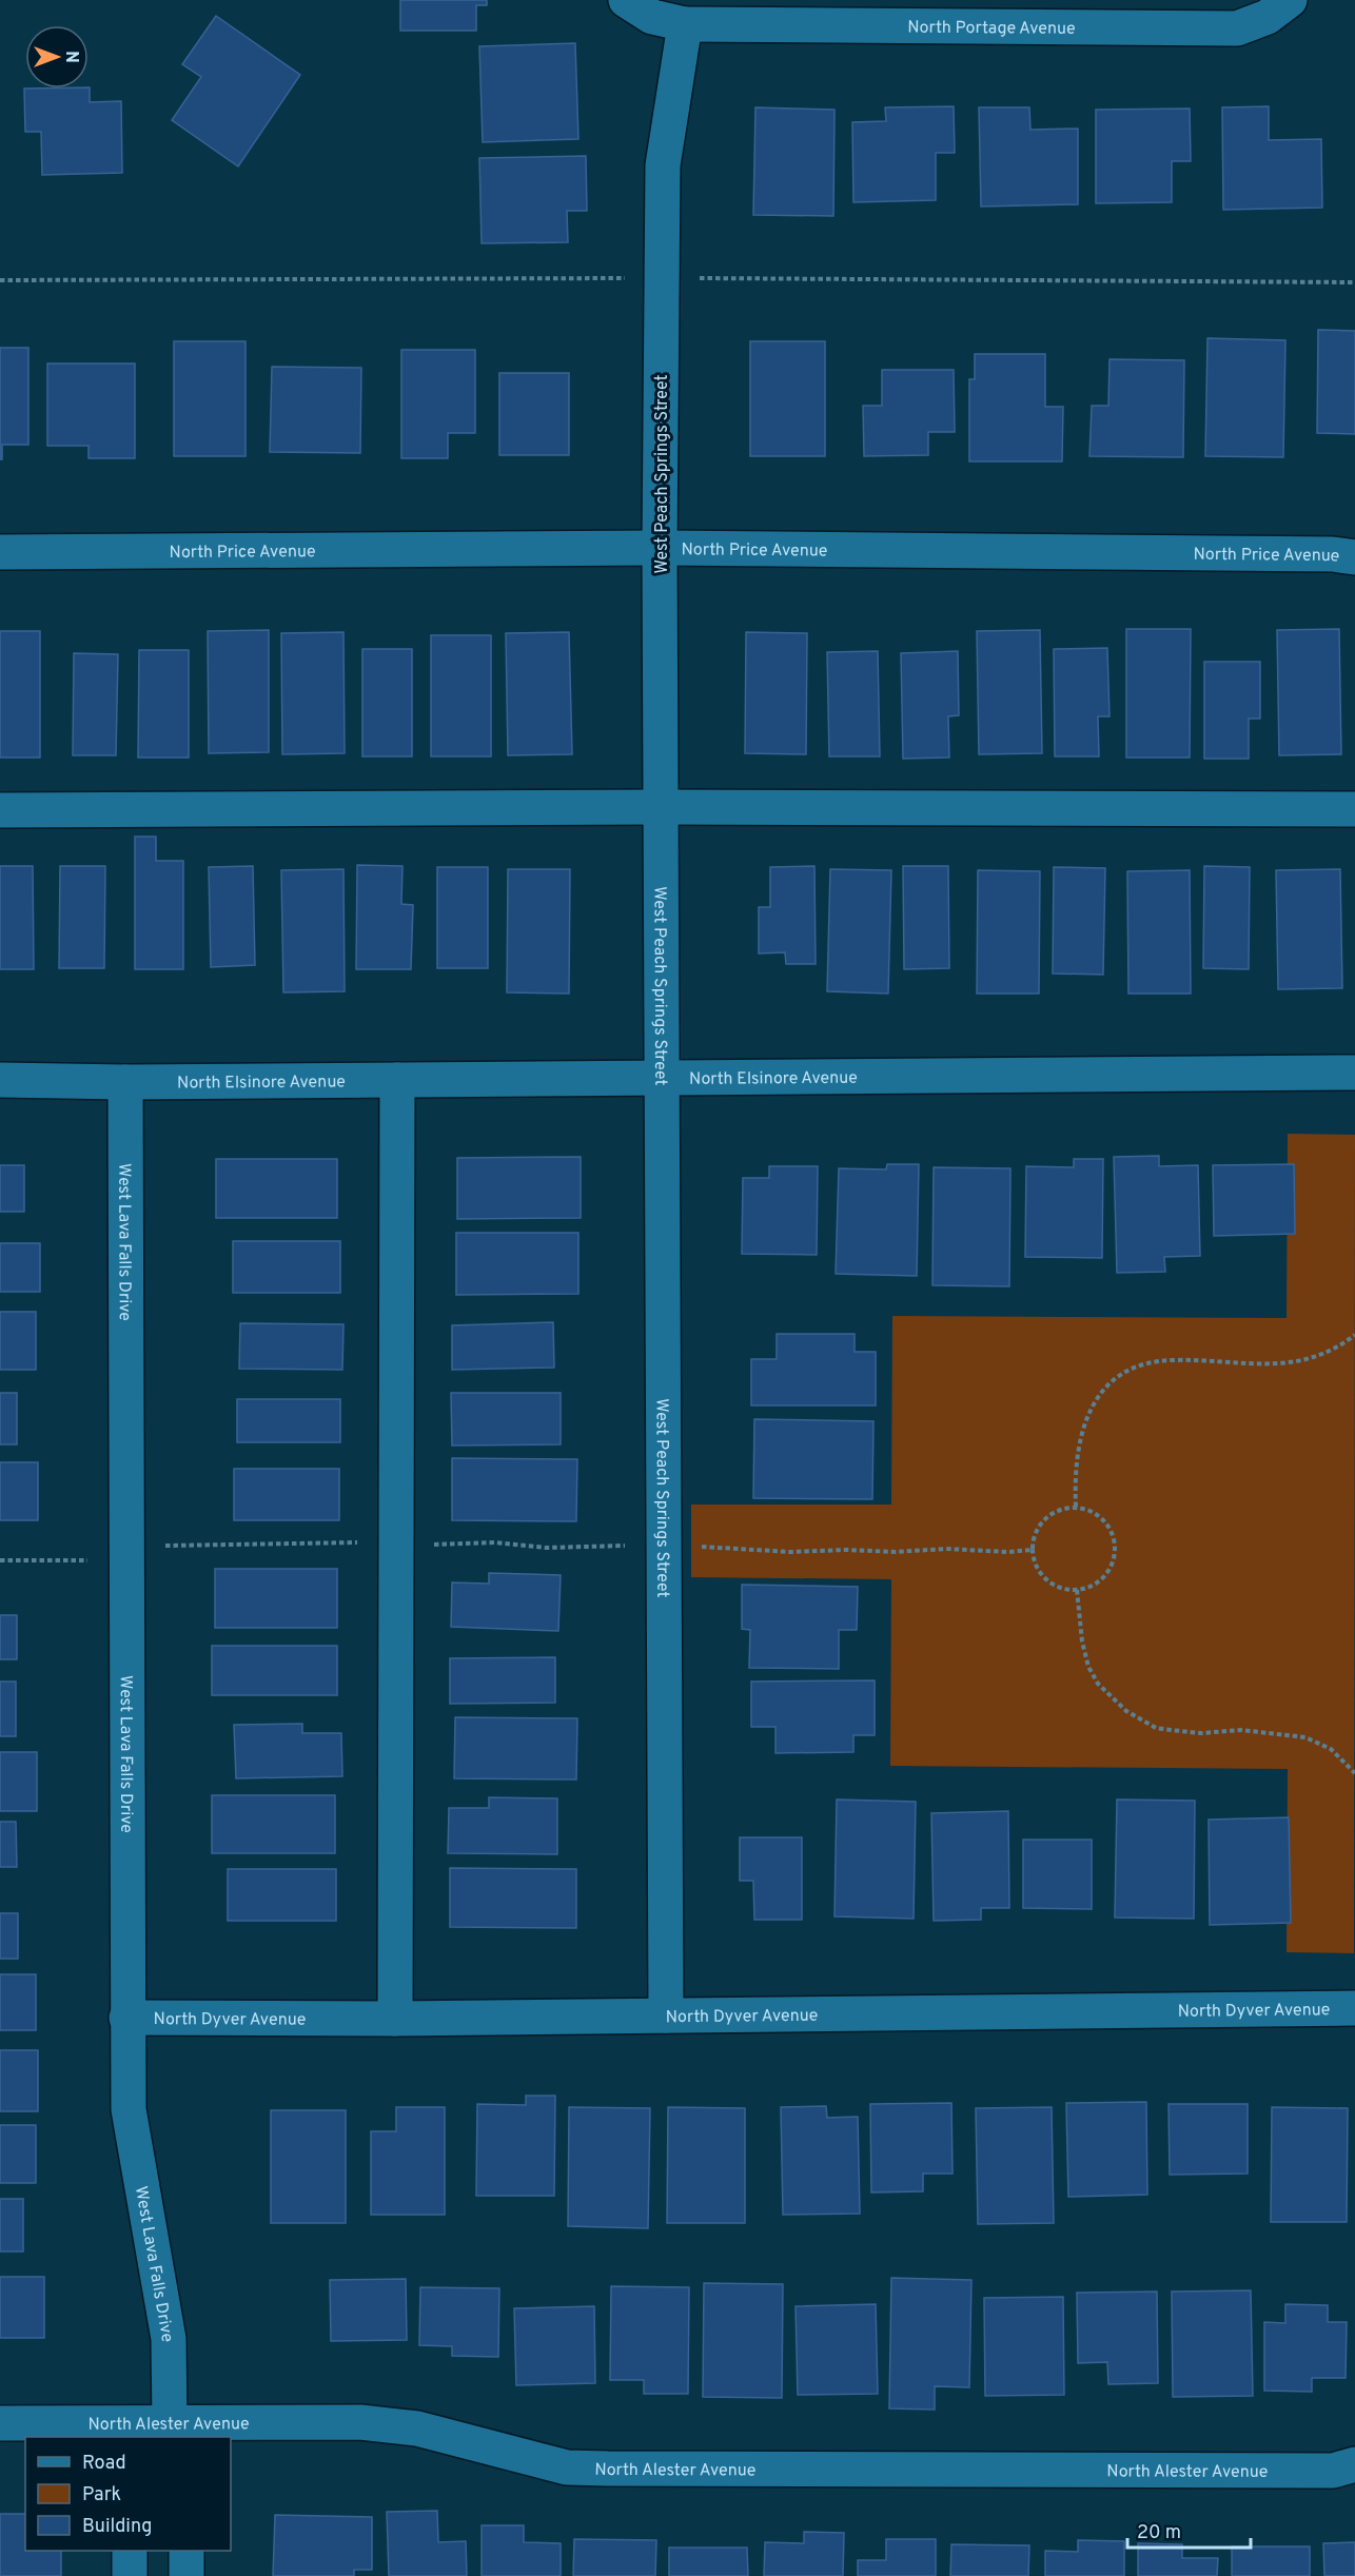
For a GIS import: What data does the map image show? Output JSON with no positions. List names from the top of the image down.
{
  "streets": {
    "street": [
      "North Portage Avenue",
      "West Peach Springs Street",
      "North Price Avenue",
      "North Elsinore Avenue",
      "West Lava Falls Drive",
      "North Dyver Avenue",
      "North Alester Avenue"
    ]
  },
  "crossings": [
    ["North Portage Avenue", "West Peach Springs Street"],
    ["West Peach Springs Street", "North Price Avenue"],
    ["West Peach Springs Street", "North Elsinore Avenue"],
    ["West Peach Springs Street", "North Dyver Avenue"],
    ["North Elsinore Avenue", "West Lava Falls Drive"],
    ["West Lava Falls Drive", "North Dyver Avenue"],
    ["West Lava Falls Drive", "North Alester Avenue"]
  ],
  "legend": ["Road", "Park", "Building"],
  "scale_bar": "20 m",
  "north": "right"
}
